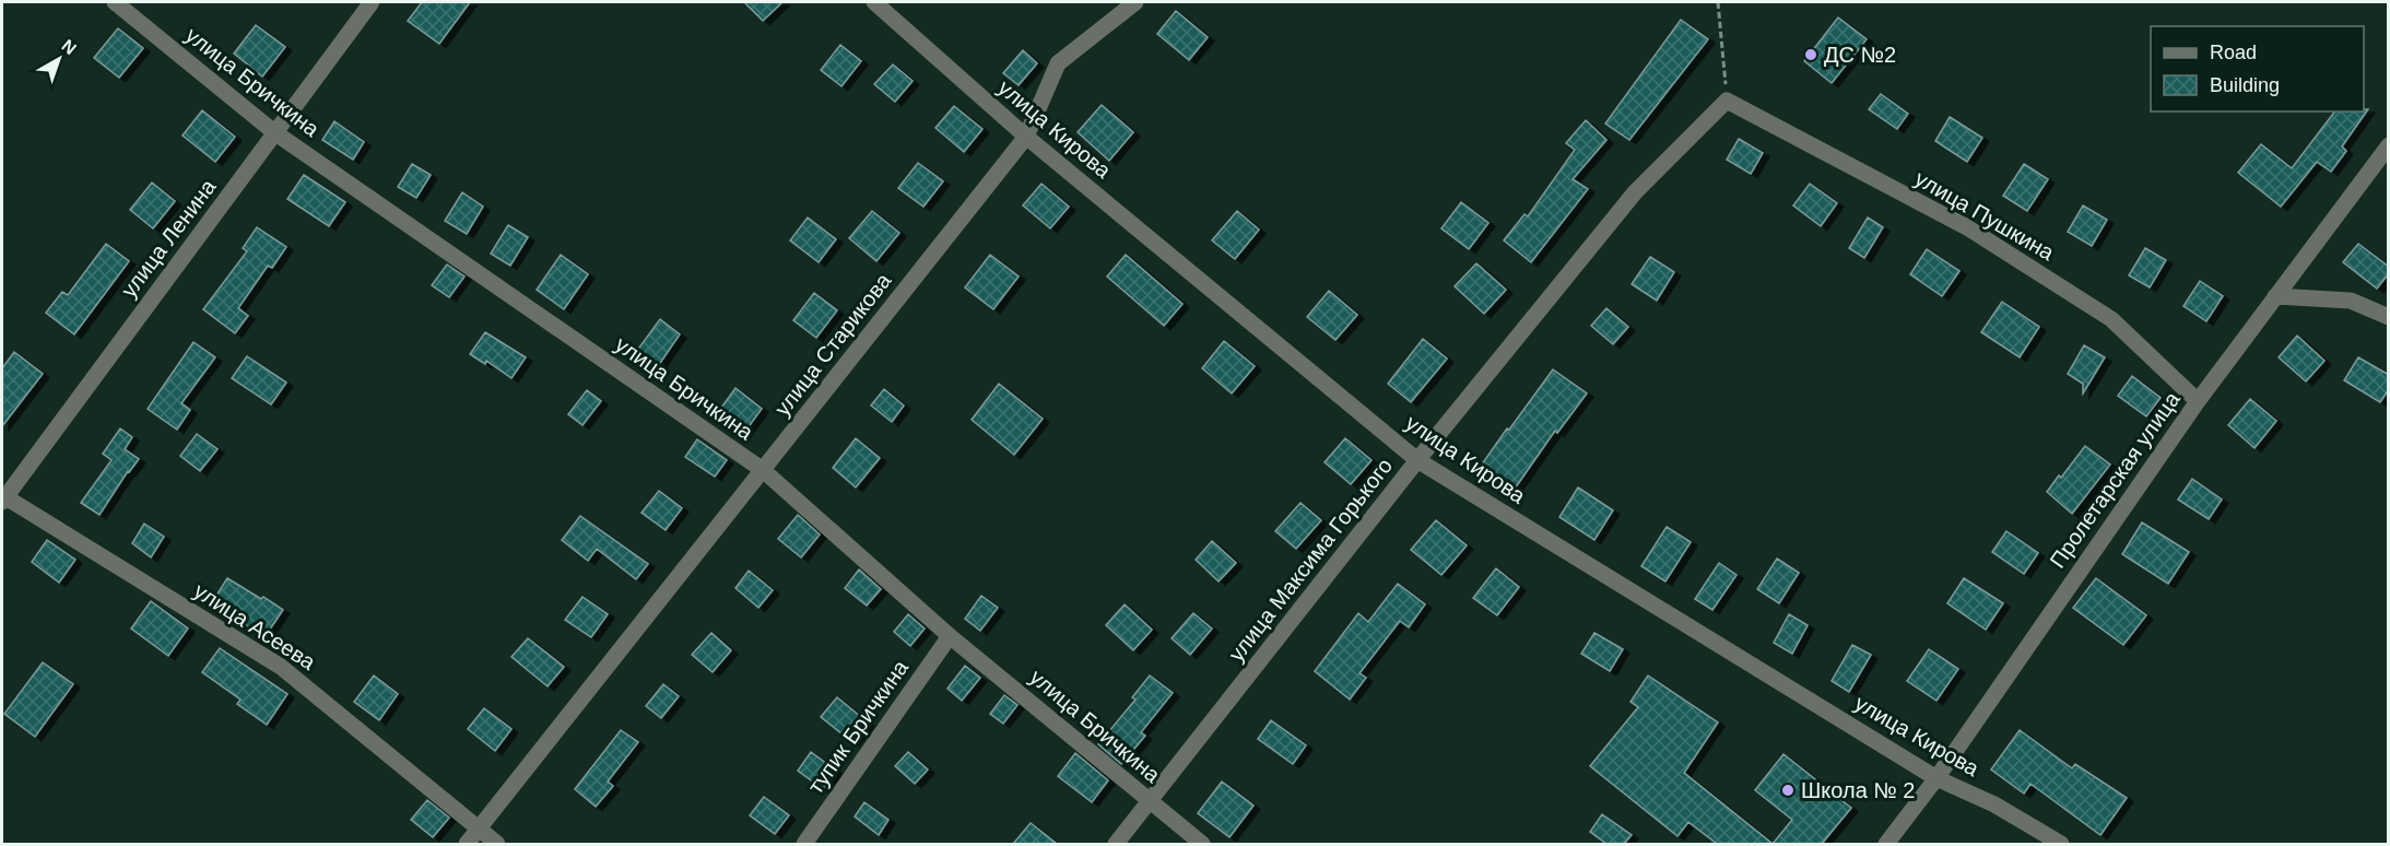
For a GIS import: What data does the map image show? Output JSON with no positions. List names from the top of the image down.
{
  "streets": {
    "street": [
      "улица Бричкина",
      "улица Кирова",
      "улица Пушкина",
      "улица Ленина",
      "улица Старикова",
      "Пролетарская улица",
      "улица Максима Горького",
      "улица Асеева",
      "тупик Бричкина"
    ]
  },
  "crossings": [
    ["улица Бричкина", "улица Ленина"],
    ["улица Бричкина", "улица Старикова"],
    ["улица Бричкина", "улица Максима Горького"],
    ["улица Бричкина", "тупик Бричкина"],
    ["улица Кирова", "улица Старикова"],
    ["улица Кирова", "Пролетарская улица"],
    ["улица Кирова", "улица Максима Горького"],
    ["улица Пушкина", "Пролетарская улица"],
    ["улица Пушкина", "улица Максима Горького"],
    ["улица Ленина", "улица Асеева"],
    ["улица Старикова", "улица Асеева"]
  ],
  "places": ["ДС №2", "Школа № 2"],
  "legend": ["Road", "Building"],
  "north": "top right"
}
